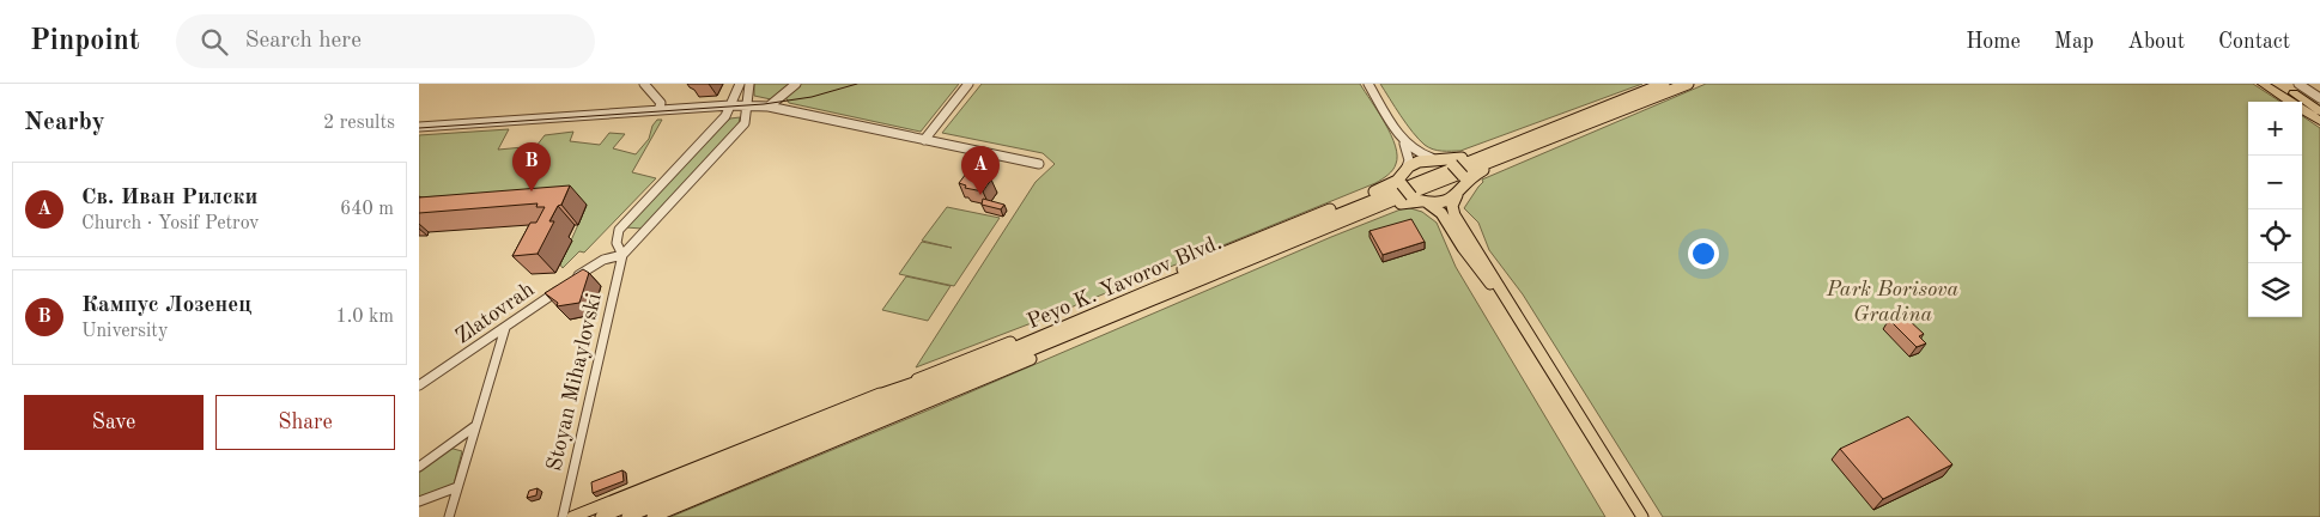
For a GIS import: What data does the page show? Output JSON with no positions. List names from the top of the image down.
{
  "streets": {
    "main road": ["Peyo K. Yavorov Blvd."],
    "street": ["Zlatovrah", "Stoyan Mihaylovski"]
  },
  "parks": ["Park Borisova Gradina"],
  "page": {
    "header": "Pinpoint",
    "search": "Search here",
    "nav": [
      "Home",
      "Map",
      "About",
      "Contact"
    ],
    "heading": ["Nearby", "2 results"],
    "map_buttons": ["+", "−"],
    "pins": ["B", "A"],
    "list": [
      {
        "mark": "A",
        "name": "Св. Иван Рилски",
        "note": "Church · Yosif Petrov",
        "value": "640 m"
      },
      {
        "mark": "B",
        "name": "Кампус Лозенец",
        "note": "University",
        "value": "1.0 km"
      }
    ],
    "buttons": ["Save", "Share"]
  }
}
